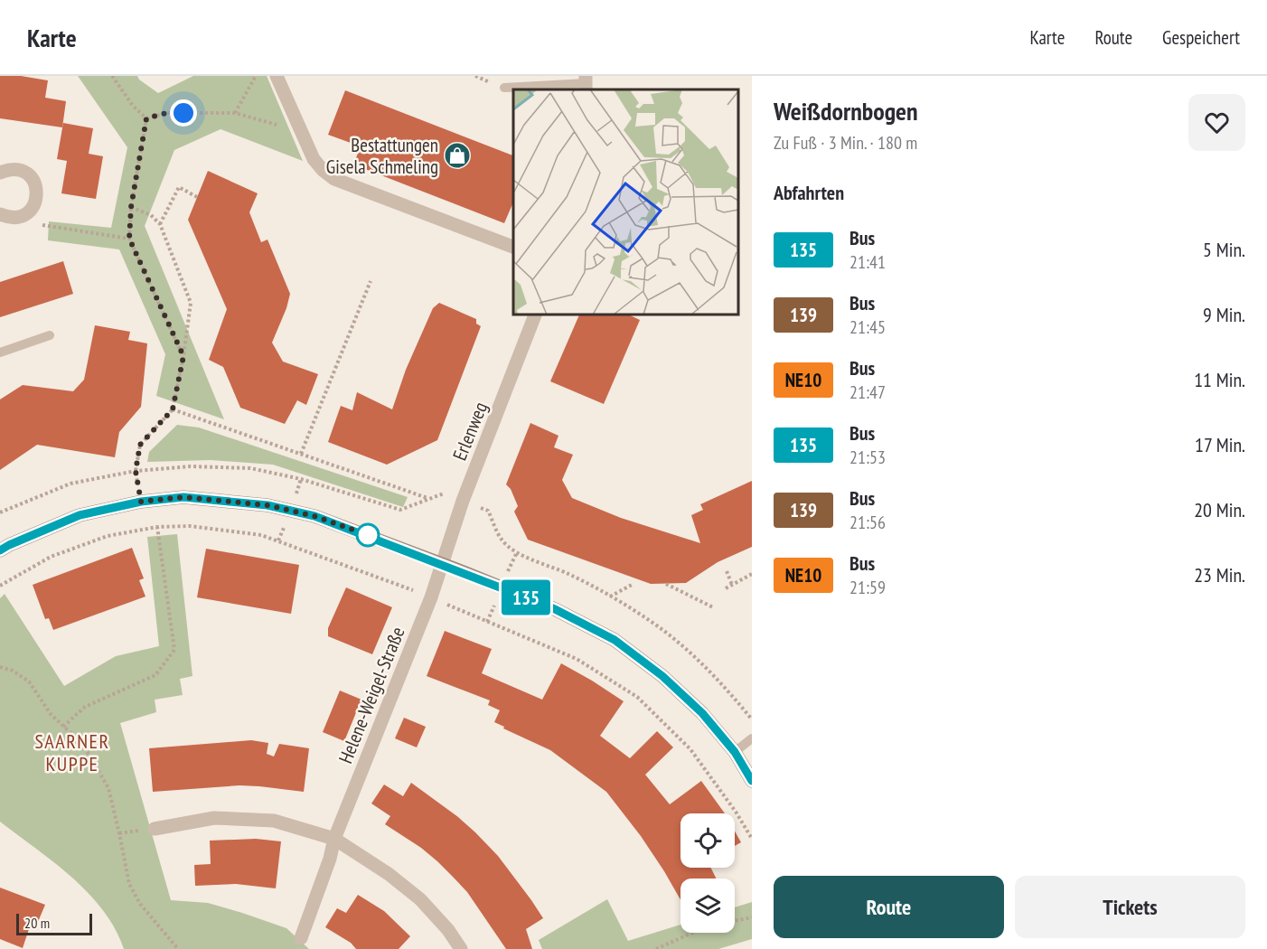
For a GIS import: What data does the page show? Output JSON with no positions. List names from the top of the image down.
{
  "streets": {
    "street": ["Erlenweg", "Helene-Weigel-Straße"]
  },
  "crossings": [
    ["Erlenweg", "Helene-Weigel-Straße"]
  ],
  "districts": ["SAARNER KUPPE"],
  "places": {
    "shop": ["Bestattungen Gisela Schmeling"]
  },
  "lines": ["bus line 135"],
  "scale_bar": "20 m",
  "page": {
    "header": "Karte",
    "nav": ["Karte", "Route", "Gespeichert"],
    "on_map": "135",
    "heading": [
      ["Weißdornbogen", "Zu Fuß · 3 Min. · 180 m"],
      "Abfahrten"
    ],
    "list": [
      {
        "mark": "135",
        "name": "Bus",
        "note": "21:41",
        "value": "5 Min."
      },
      {
        "mark": "139",
        "name": "Bus",
        "note": "21:45",
        "value": "9 Min."
      },
      {
        "mark": "NE10",
        "name": "Bus",
        "note": "21:47",
        "value": "11 Min."
      },
      {
        "mark": "135",
        "name": "Bus",
        "note": "21:53",
        "value": "17 Min."
      },
      {
        "mark": "139",
        "name": "Bus",
        "note": "21:56",
        "value": "20 Min."
      },
      {
        "mark": "NE10",
        "name": "Bus",
        "note": "21:59",
        "value": "23 Min."
      }
    ],
    "buttons": ["Route", "Tickets"],
    "scale": "20 m"
  }
}
